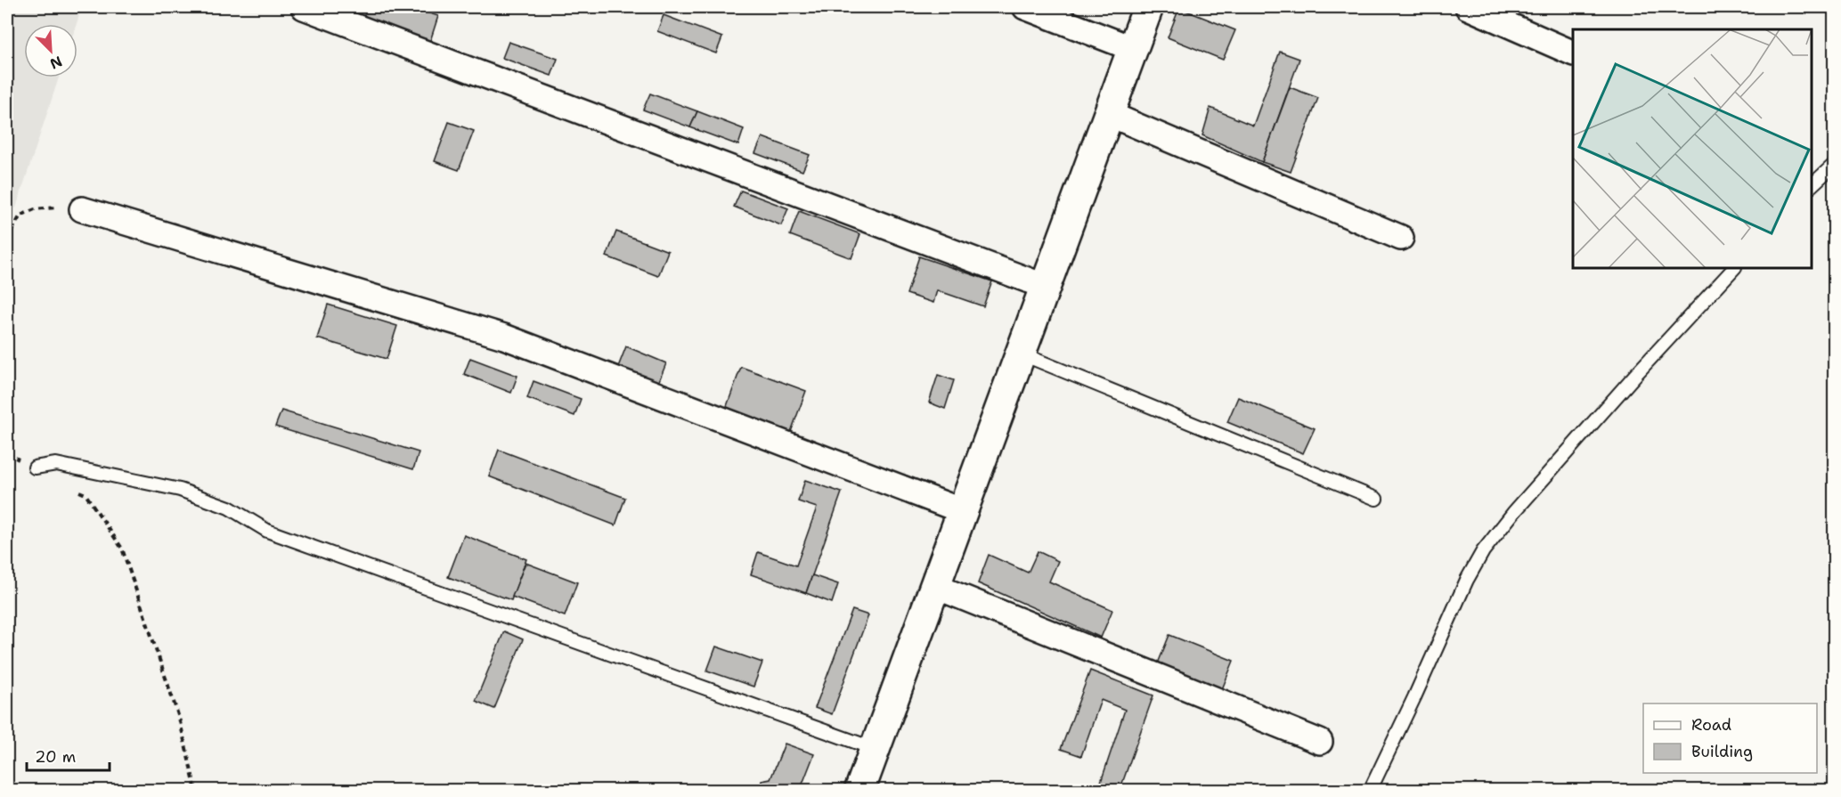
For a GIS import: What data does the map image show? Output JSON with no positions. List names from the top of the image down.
{
  "legend": ["Road", "Building"],
  "scale_bar": "20 m",
  "north": "bottom right"
}
